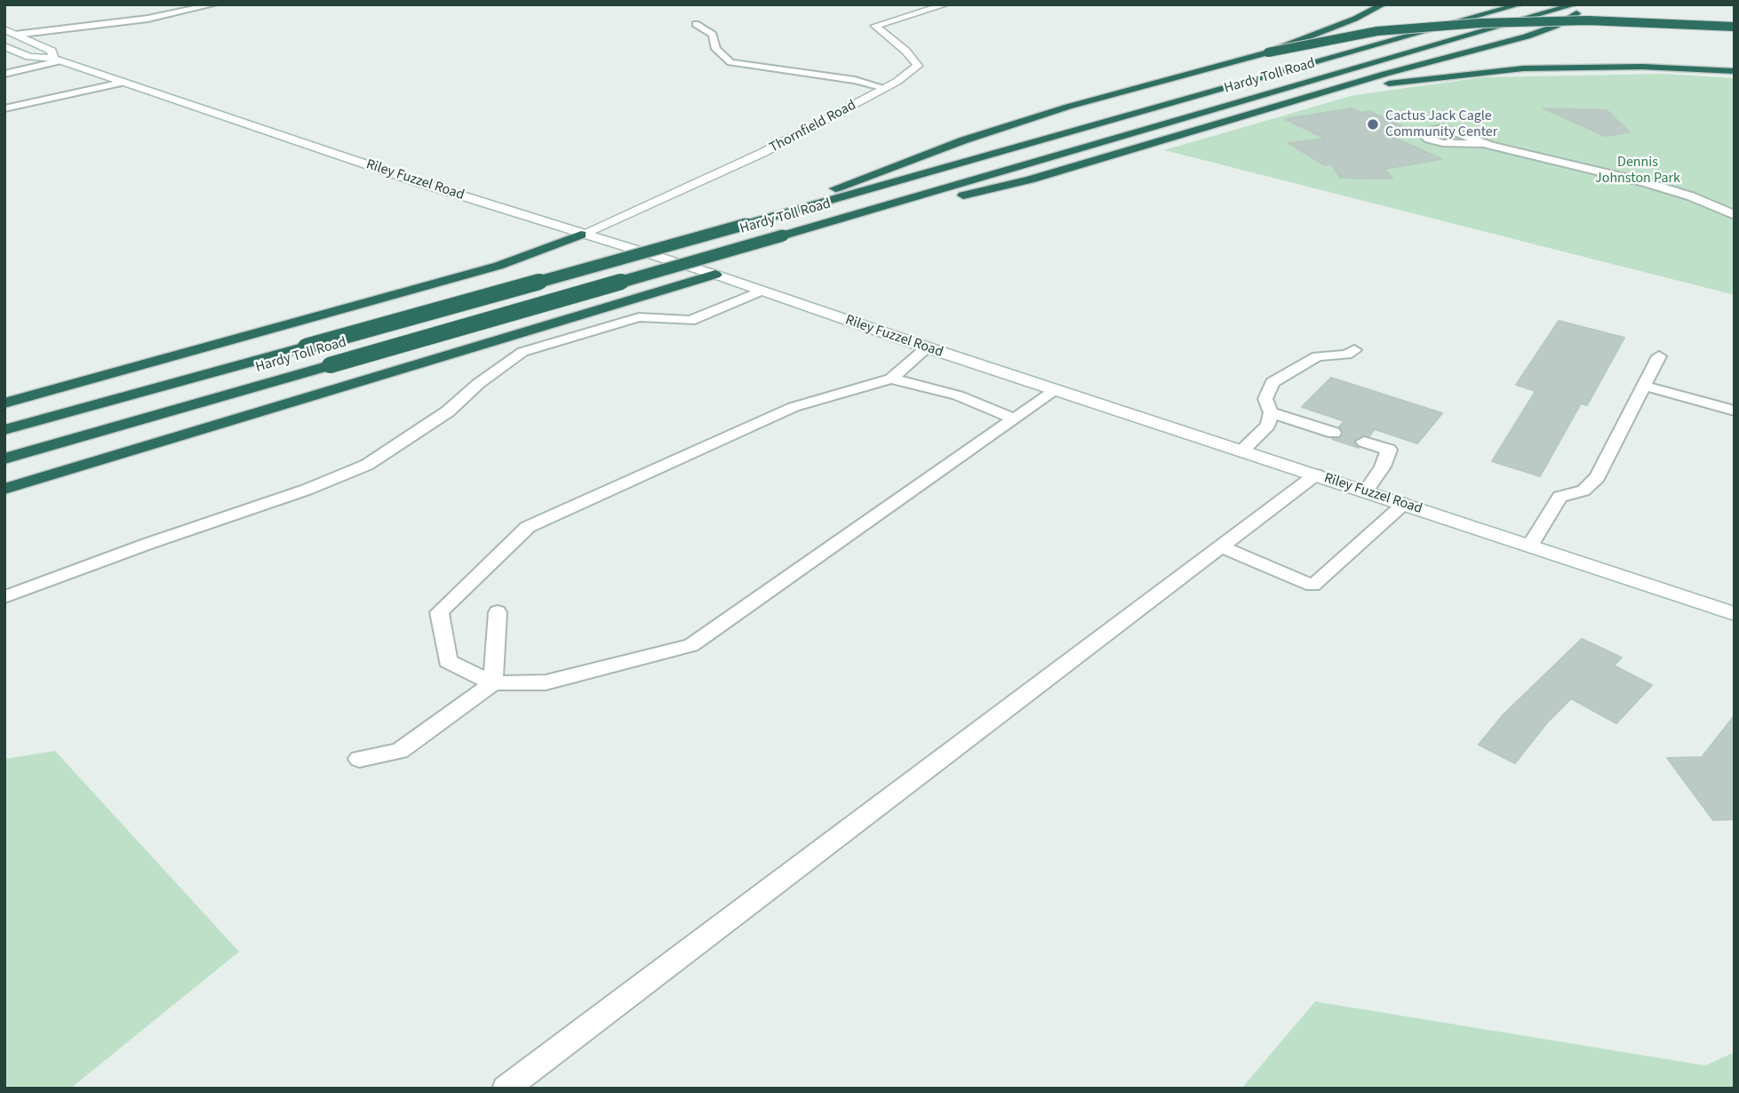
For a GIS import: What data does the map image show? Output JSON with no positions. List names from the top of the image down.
{
  "streets": {
    "highway": ["Hardy Toll Road"],
    "main road": ["Thornfield Road", "Riley Fuzzel Road"]
  },
  "crossings": [
    ["Thornfield Road", "Riley Fuzzel Road"]
  ],
  "parks": ["Dennis Johnston Park"],
  "places": ["Cactus Jack Cagle Community Center"]
}
